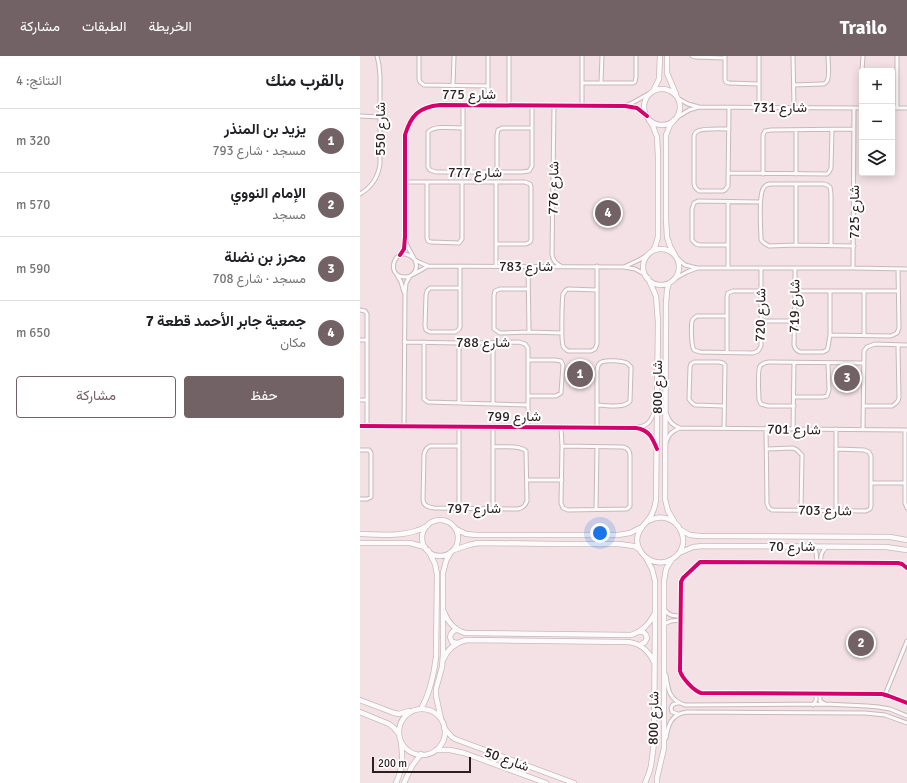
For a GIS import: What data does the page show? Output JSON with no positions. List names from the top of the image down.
{
  "streets": {
    "main road": ["شارع 800", "شارع 70", "شارع 50"],
    "street": [
      "شارع 775",
      "شارع 731",
      "شارع 550",
      "شارع 777",
      "شارع 776",
      "شارع 725",
      "شارع 783",
      "شارع 719",
      "شارع 720",
      "شارع 788",
      "شارع 799",
      "شارع 701",
      "شارع 797",
      "شارع 703"
    ]
  },
  "crossings": [
    ["شارع 775", "شارع 731"],
    ["شارع 775", "شارع 777"],
    ["شارع 775", "شارع 776"],
    ["شارع 775", "شارع 783"],
    ["شارع 731", "شارع 725"],
    ["شارع 776", "شارع 783"],
    ["شارع 783", "شارع 800"],
    ["شارع 788", "شارع 799"],
    ["شارع 800", "شارع 70"],
    ["شارع 701", "شارع 703"]
  ],
  "scale_bar": "200 m",
  "page": {
    "header": "Trailo",
    "nav": ["الخريطة", "الطبقات", "مشاركة"],
    "heading": ["بالقرب منك", "النتائج: 4"],
    "map_buttons": ["+", "−"],
    "list": [
      {
        "mark": "1",
        "name": "يزيد بن المنذر",
        "note": "مسجد · شارع 793",
        "value": "320 m"
      },
      {
        "mark": "2",
        "name": "الإمام النووي",
        "note": "مسجد",
        "value": "570 m"
      },
      {
        "mark": "3",
        "name": "محرز بن نضلة",
        "note": "مسجد · شارع 708",
        "value": "590 m"
      },
      {
        "mark": "4",
        "name": "جمعية جابر الأحمد قطعة 7",
        "note": "مكان",
        "value": "650 m"
      }
    ],
    "pins": [
      "4",
      "1",
      "3",
      "2"
    ],
    "buttons": ["حفظ", "مشاركة"],
    "scale": "200 m"
  }
}
